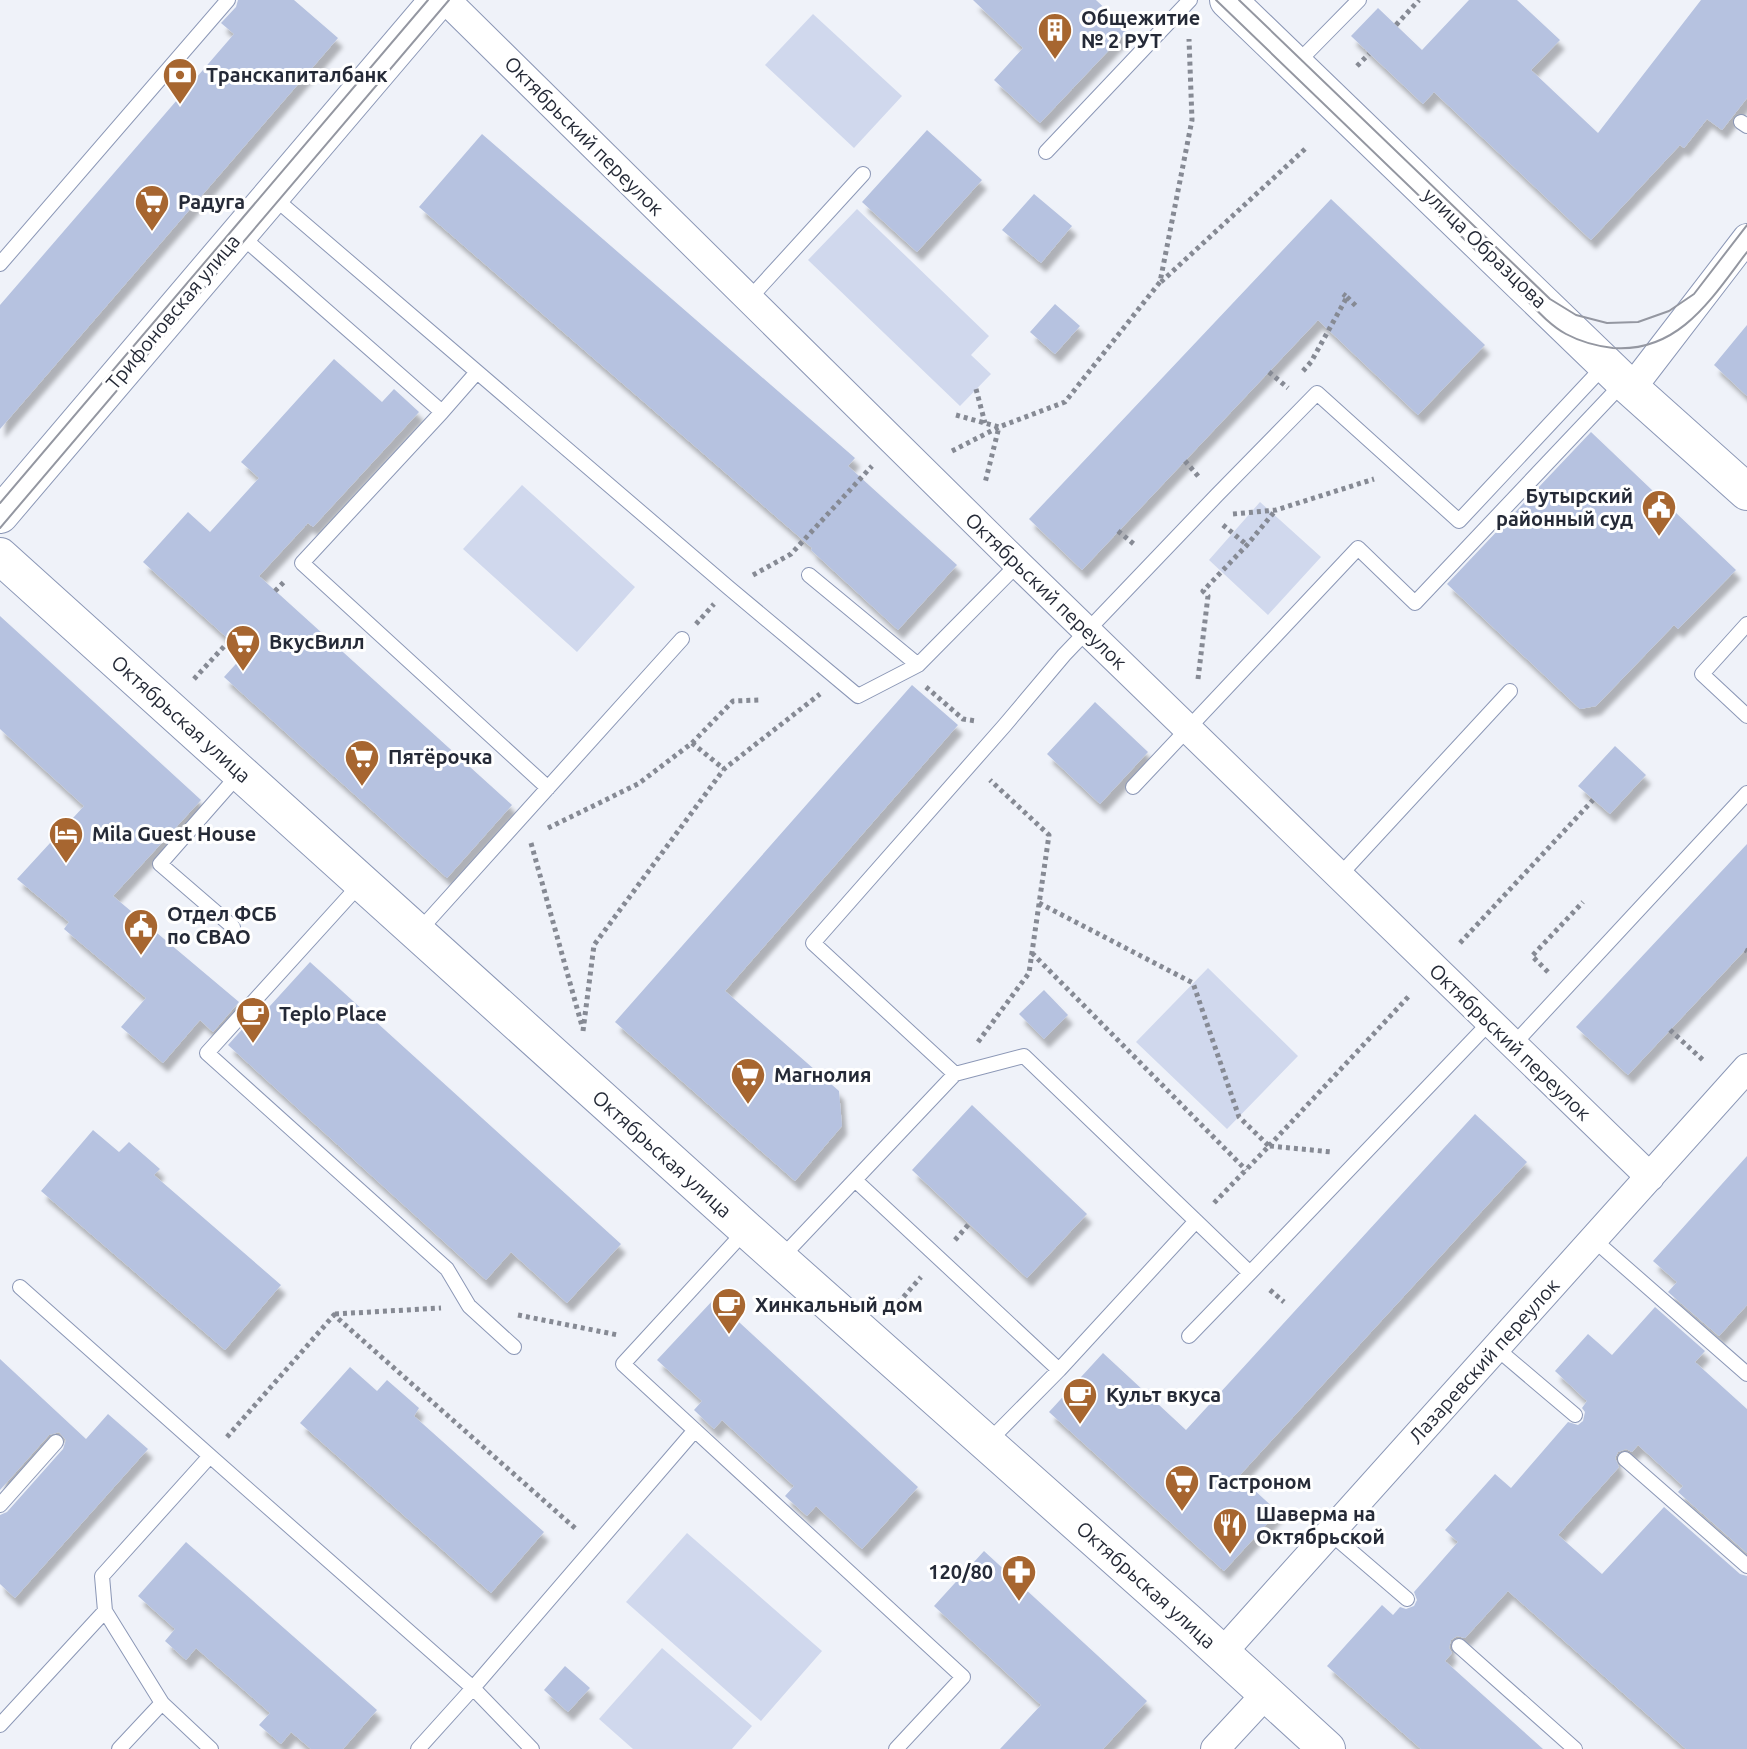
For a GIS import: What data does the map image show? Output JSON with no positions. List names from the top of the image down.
{
  "streets": {
    "street": [
      "Октябрьский переулок",
      "улица Образцова",
      "Трифоновская улица",
      "Октябрьская улица",
      "Лазаревский переулок"
    ]
  },
  "crossings": [
    ["Октябрьский переулок", "Лазаревский переулок"],
    ["Октябрьская улица", "Лазаревский переулок"]
  ],
  "places": {
    "building": ["Общежитие № 2 РУТ"],
    "bank": ["Транскапиталбанк"],
    "supermarket": [
      "Радуга",
      "ВкусВилл",
      "Пятёрочка",
      "Магнолия",
      "Гастроном"
    ],
    "public building": ["Бутырский районный суд", "Отдел ФСБ по СВАО"],
    "hotel": ["Mila Guest House"],
    "cafe": ["Teplo Place", "Хинкальный дом", "Культ вкуса"],
    "restaurant": ["Шаверма на Октябрьской"],
    "pharmacy": ["120/80"]
  }
}
